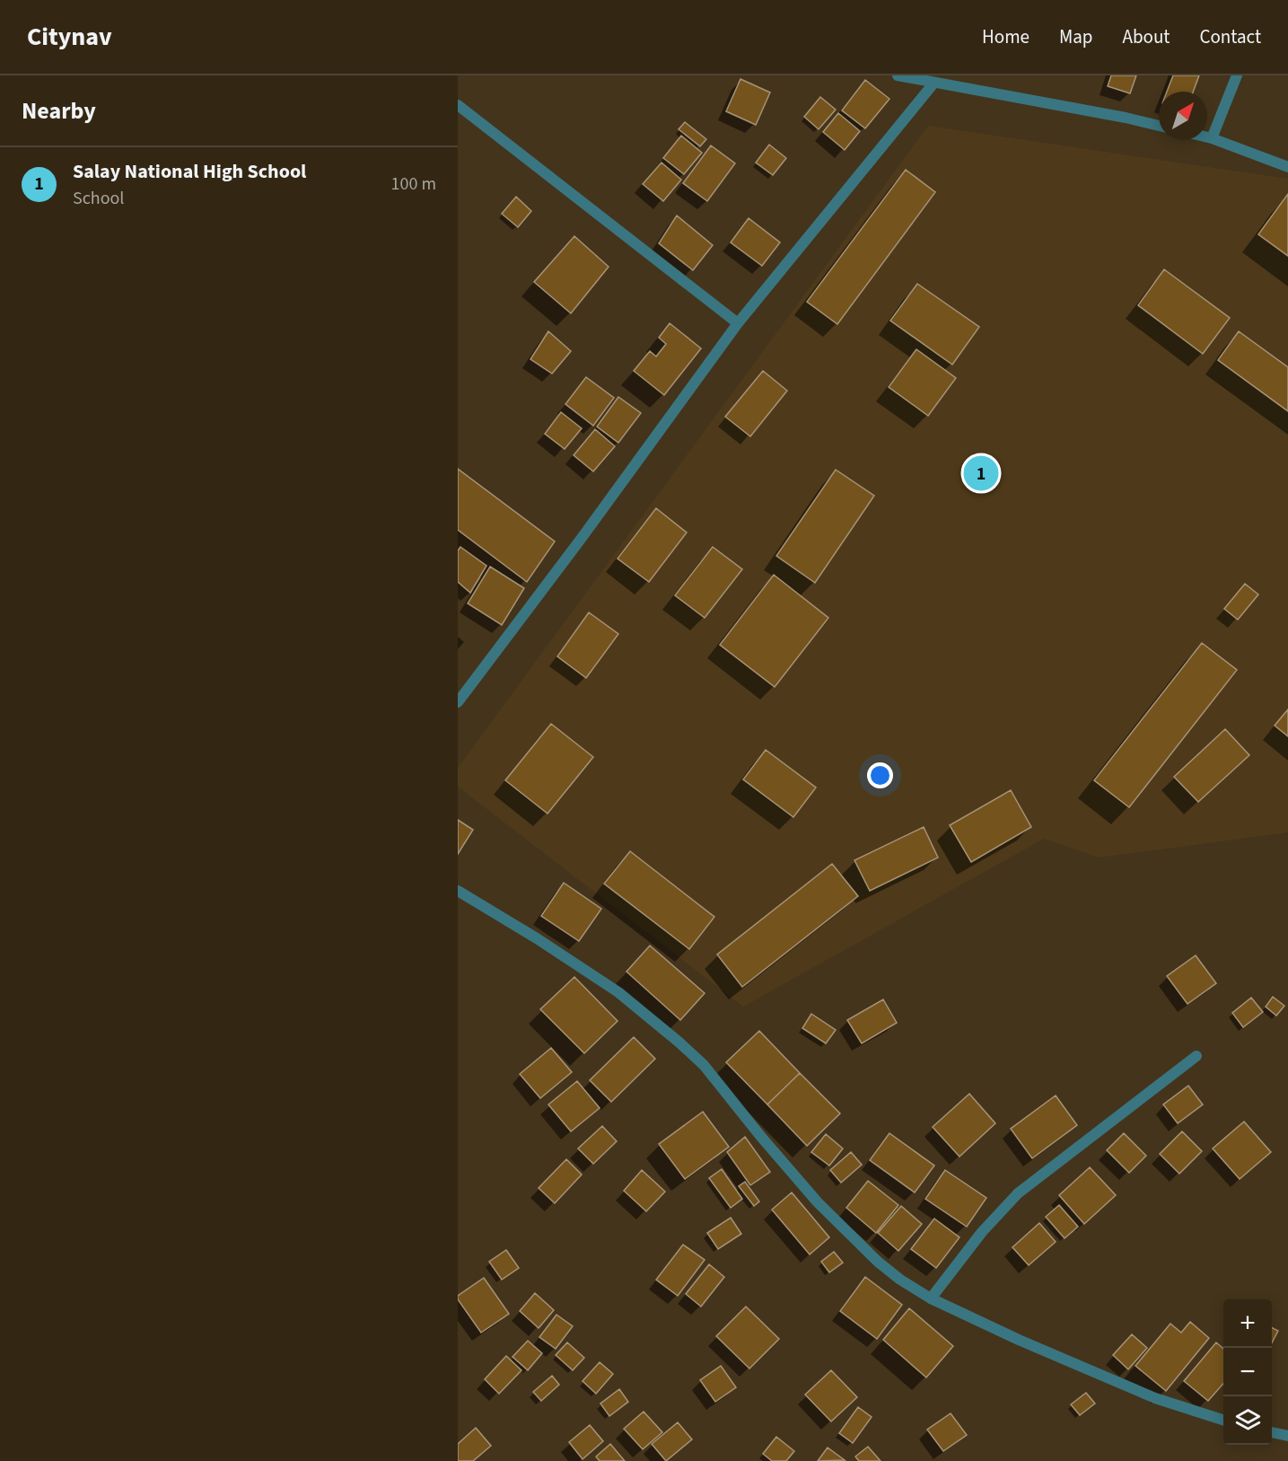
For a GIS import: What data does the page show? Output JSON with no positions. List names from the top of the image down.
{
  "north": "top right",
  "page": {
    "header": "Citynav",
    "nav": [
      "Home",
      "Map",
      "About",
      "Contact"
    ],
    "heading": "Nearby",
    "list": [
      {
        "mark": "1",
        "name": "Salay National High School",
        "note": "School",
        "value": "100 m"
      }
    ],
    "pins": "1",
    "map_buttons": ["+", "−"]
  }
}
